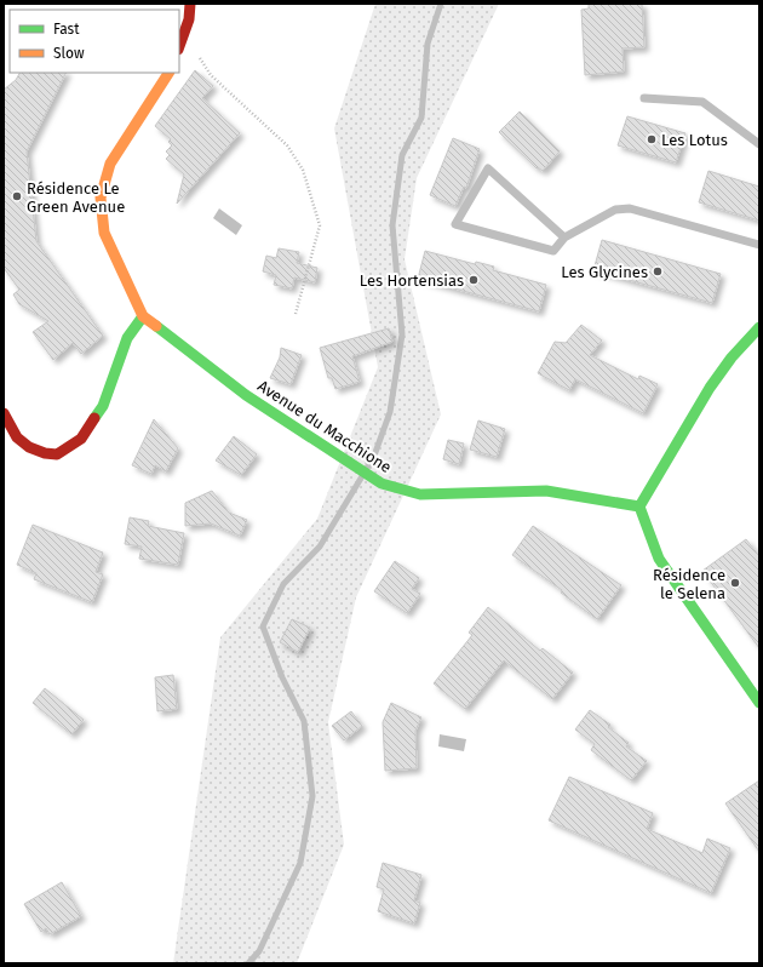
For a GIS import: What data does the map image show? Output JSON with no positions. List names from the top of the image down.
{
  "streets": {
    "main road": ["Avenue du Macchione"]
  },
  "places": [
    "Les Lotus",
    "Résidence Le Green Avenue",
    "Les Glycines",
    "Les Hortensias",
    "Résidence le Selena"
  ],
  "legend": ["Fast", "Slow"]
}
